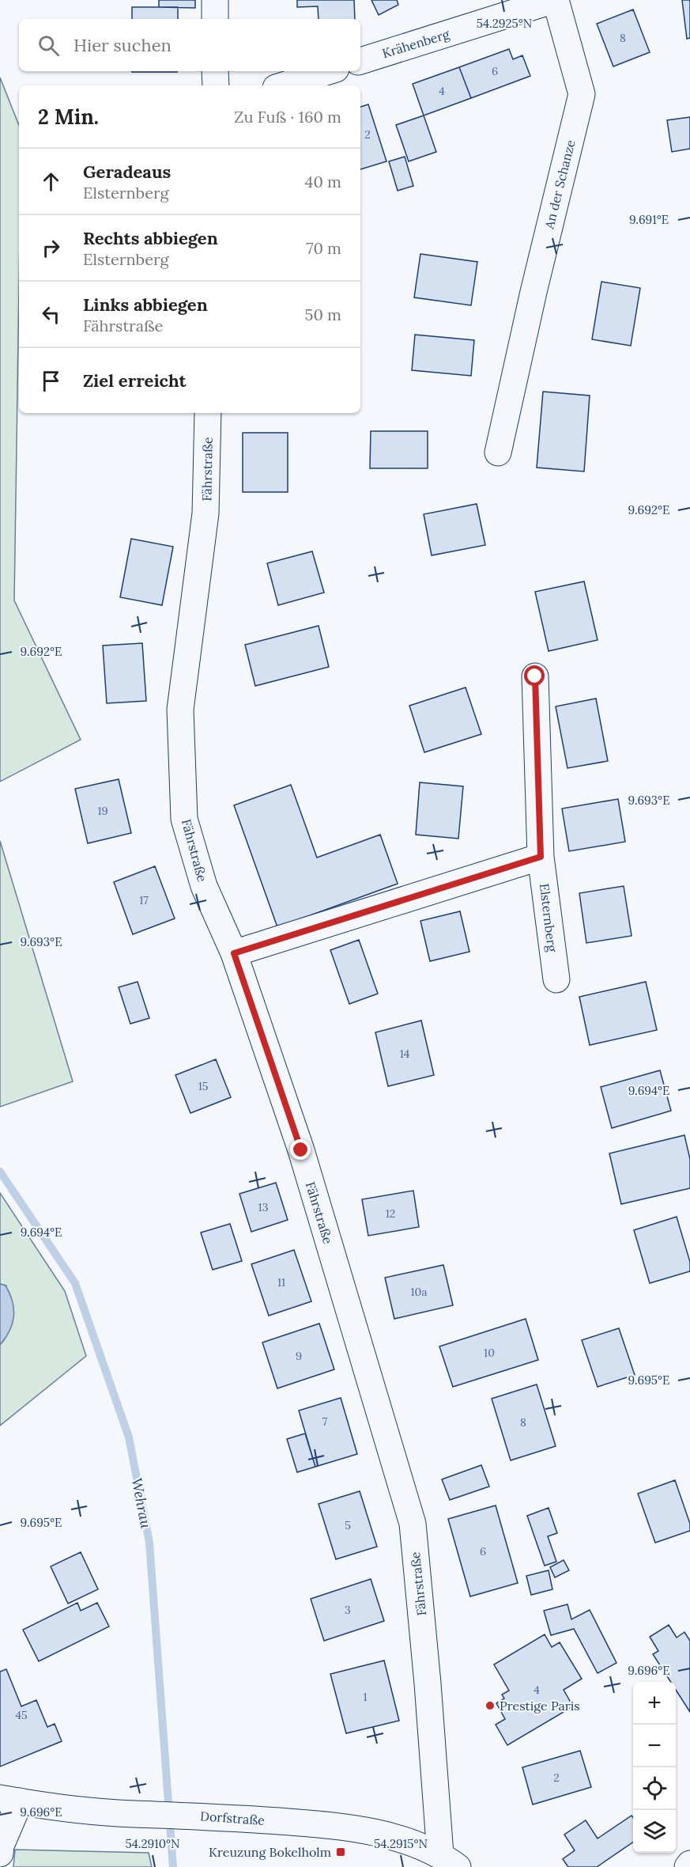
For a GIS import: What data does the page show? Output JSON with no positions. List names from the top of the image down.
{
  "streets": {
    "street": [
      "Krähenberg",
      "An der Schanze",
      "Fährstraße",
      "Elsternberg",
      "Dorfstraße"
    ]
  },
  "crossings": [
    ["Krähenberg", "An der Schanze"],
    ["Fährstraße", "Dorfstraße"]
  ],
  "water": ["Wehrau"],
  "places": {
    "other": ["Prestige Paris"],
    "transit": ["Kreuzung Bokelholm"]
  },
  "house_numbers": [
    "8",
    "6",
    "4",
    "2",
    "19",
    "17",
    "14",
    "15",
    "13",
    "12",
    "11",
    "10a",
    "10",
    "9",
    "7",
    "8",
    "5",
    "6",
    "3",
    "4",
    "1",
    "45",
    "2"
  ],
  "page": {
    "search": "Hier suchen",
    "heading": ["2 Min.", "Zu Fuß · 160 m"],
    "list": [
      ["Geradeaus", "Elsternberg", "40 m"],
      ["Rechts abbiegen", "Elsternberg", "70 m"],
      ["Links abbiegen", "Fährstraße", "50 m"],
      "Ziel erreicht"
    ],
    "map_buttons": ["+", "−"]
  },
  "coordinates": [
    "54.2925°N",
    "9.691°E",
    "9.692°E",
    "9.693°E",
    "9.694°E",
    "9.695°E",
    "9.696°E",
    "54.2910°N",
    "54.2915°N"
  ]
}
